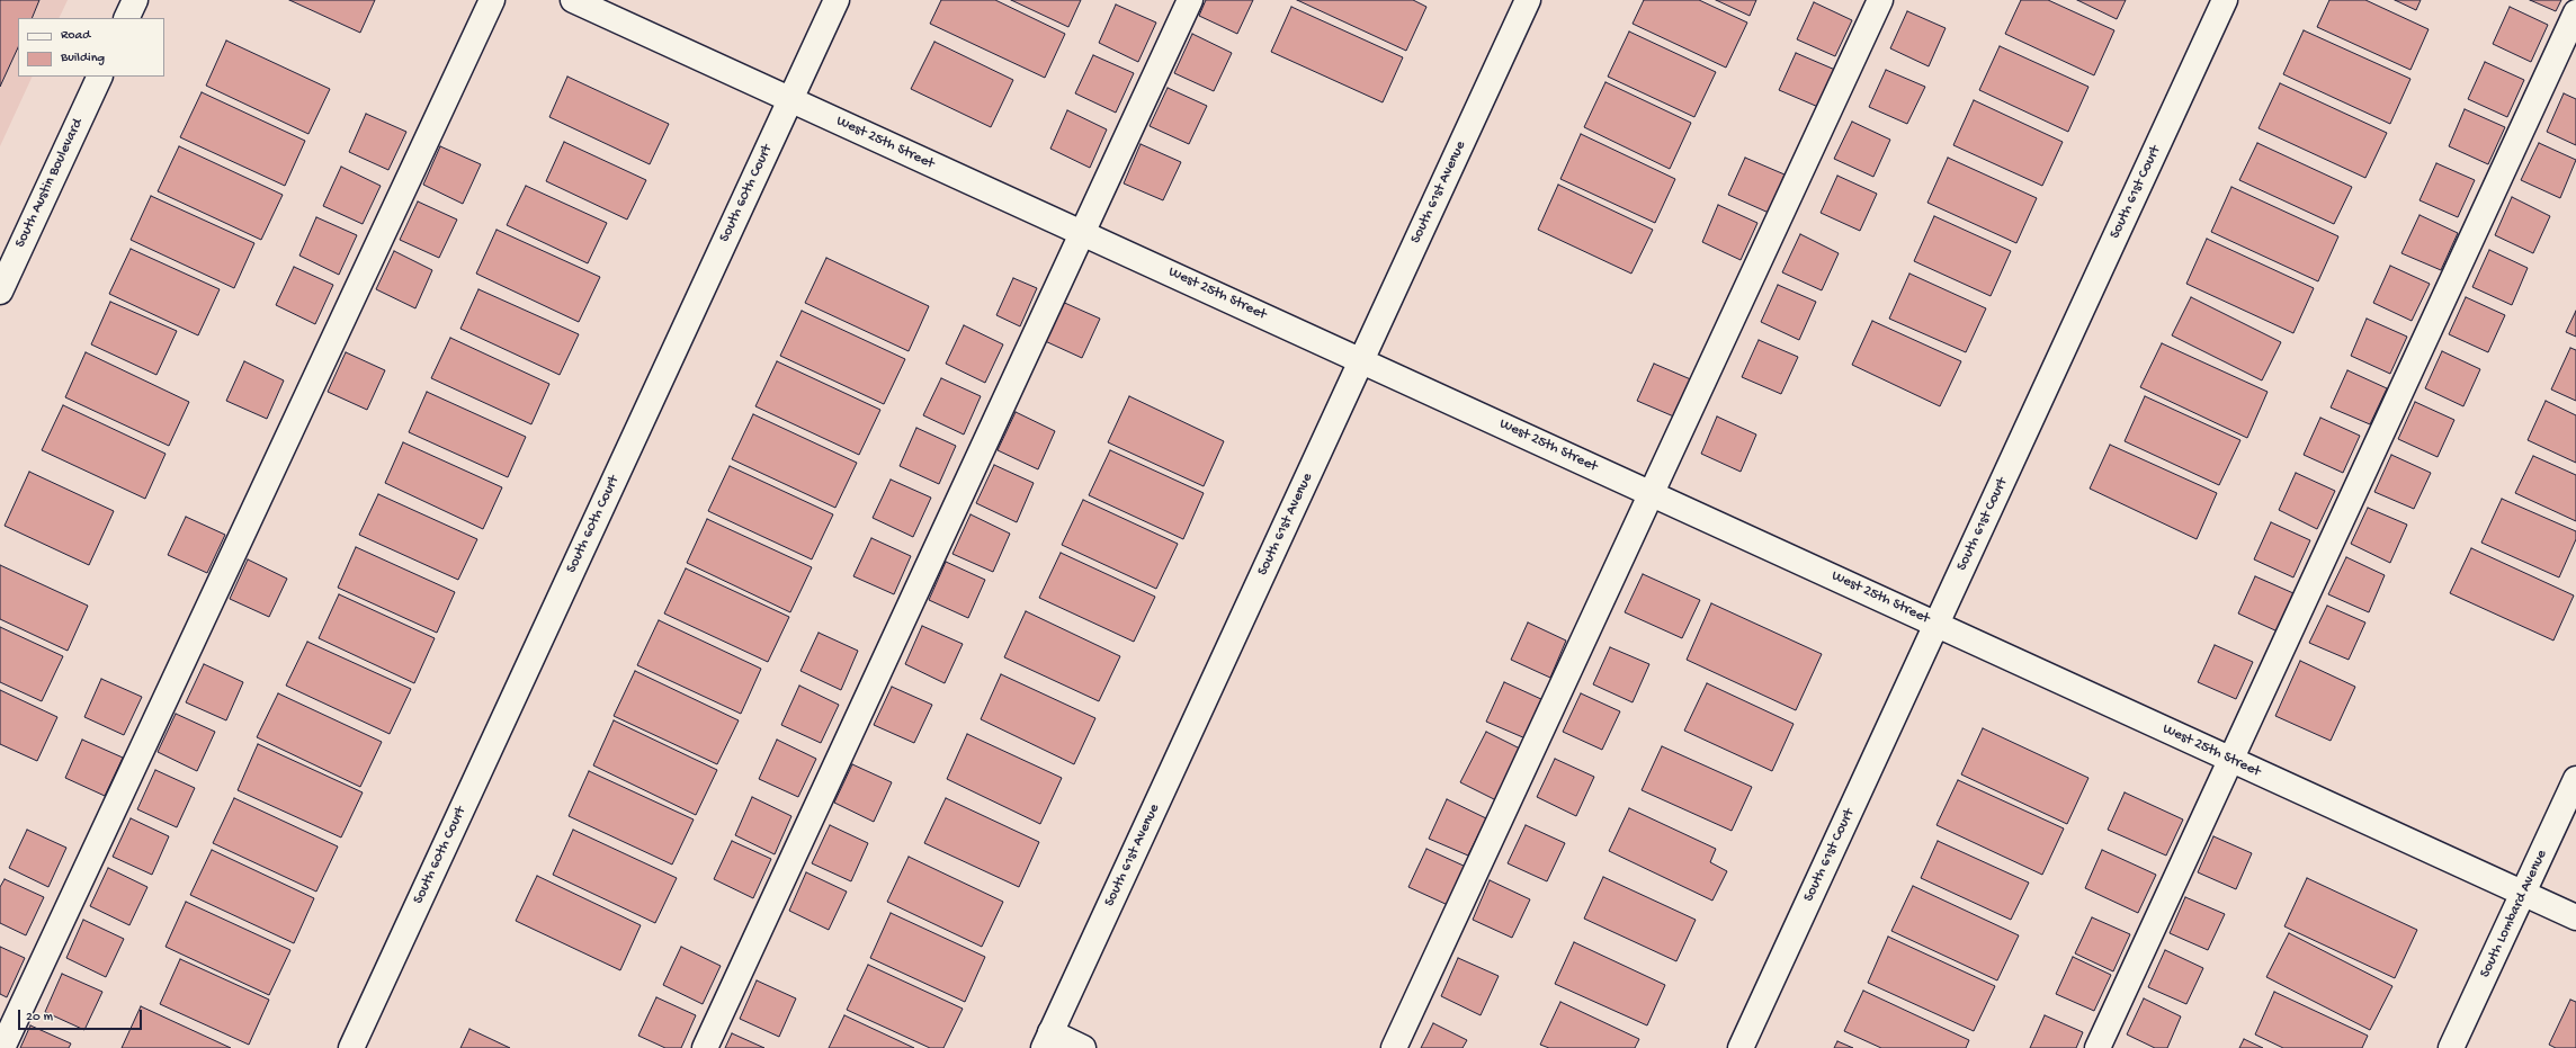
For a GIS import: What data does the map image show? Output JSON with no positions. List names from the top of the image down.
{
  "streets": {
    "street": [
      "West 25th Street",
      "South Austin Boulevard",
      "South 61st Avenue",
      "South 61st Court",
      "South 60th Court",
      "South Lombard Avenue"
    ]
  },
  "crossings": [
    ["West 25th Street", "South 61st Avenue"],
    ["West 25th Street", "South 61st Court"],
    ["West 25th Street", "South 60th Court"],
    ["West 25th Street", "South Lombard Avenue"]
  ],
  "legend": ["Road", "Building"],
  "scale_bar": "20 m"
}
